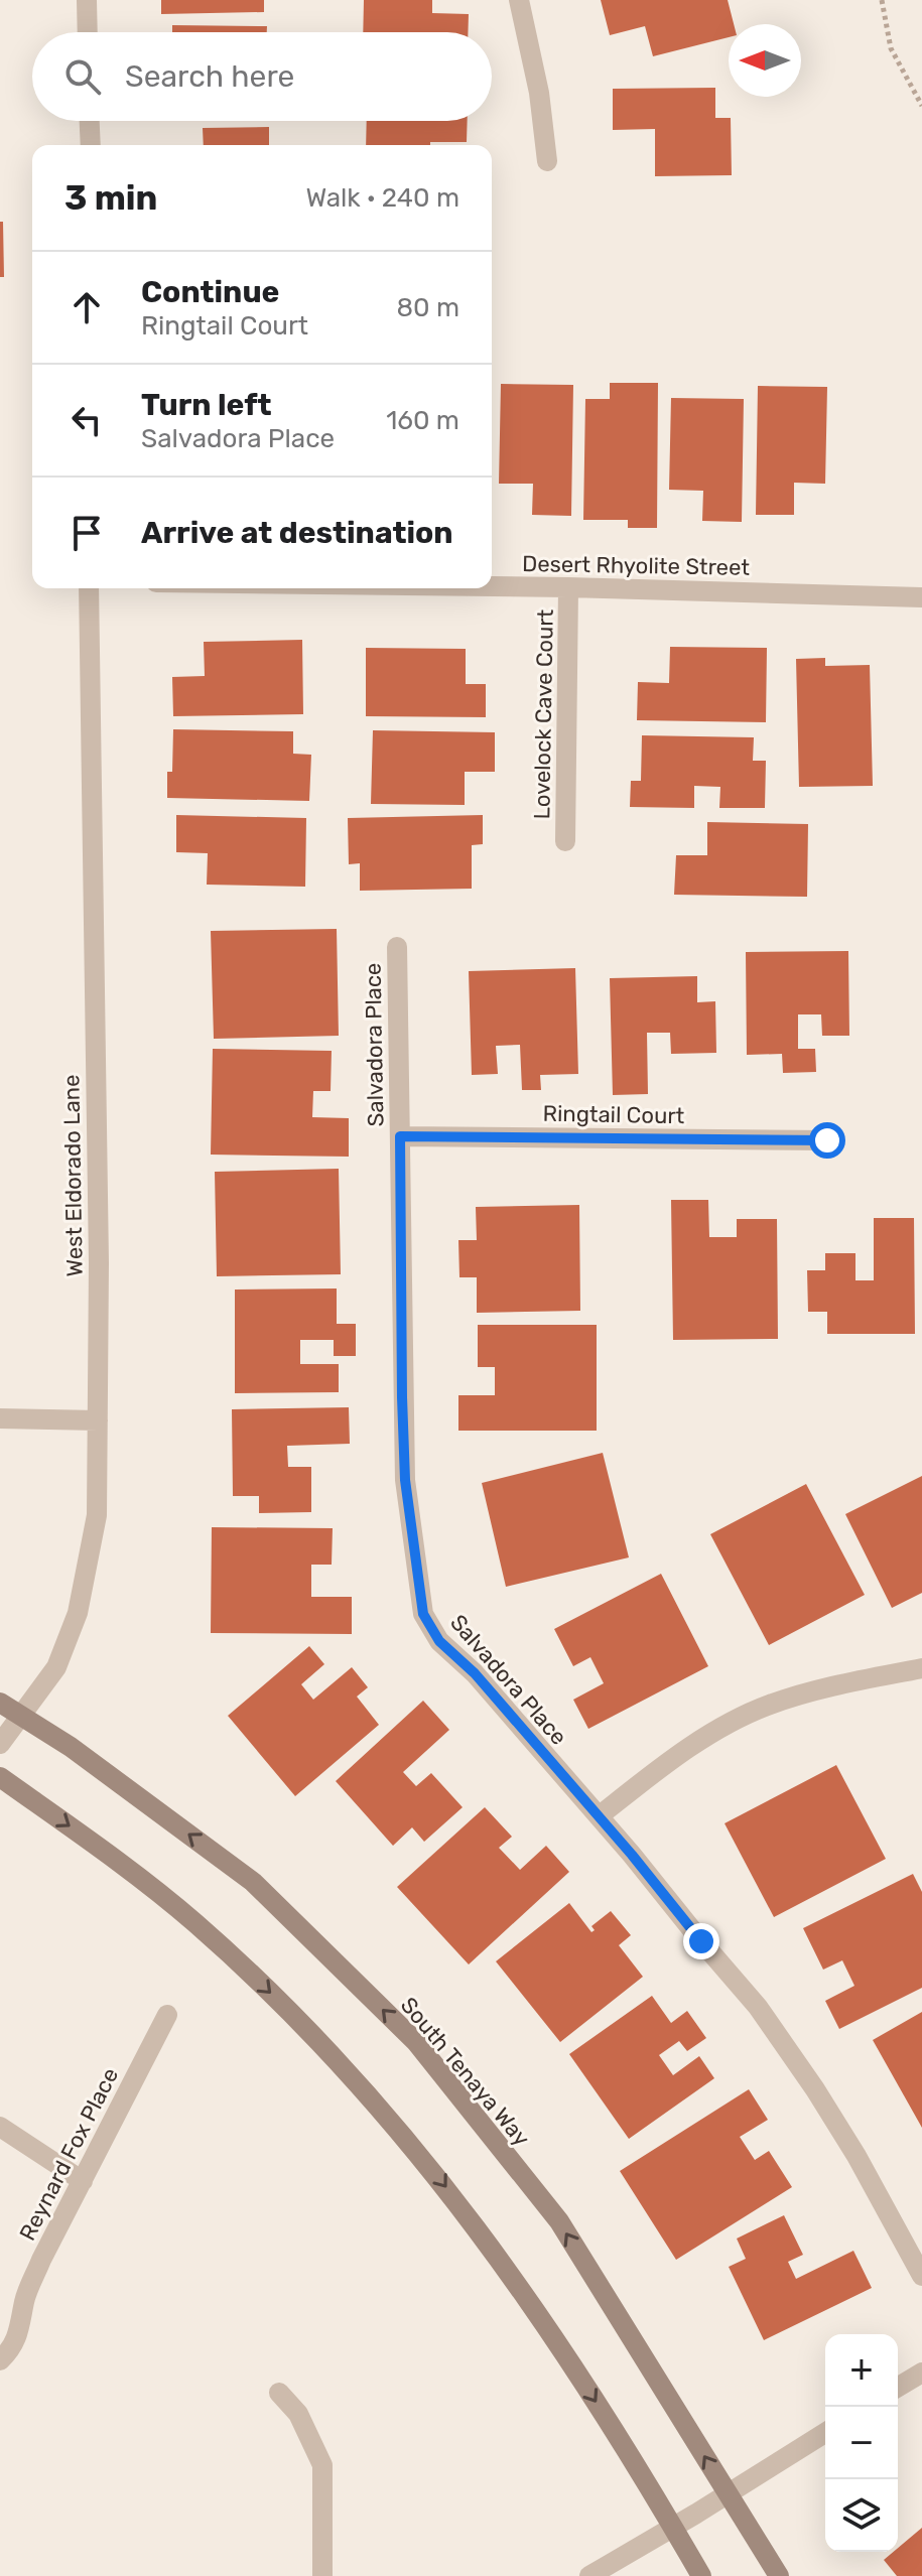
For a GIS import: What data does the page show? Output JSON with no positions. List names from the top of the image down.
{
  "streets": {
    "street": [
      "Desert Rhyolite Street",
      "Lovelock Cave Court",
      "Salvadora Place",
      "Ringtail Court",
      "West Eldorado Lane",
      "South Tenaya Way",
      "Reynard Fox Place"
    ]
  },
  "crossings": [
    ["Desert Rhyolite Street", "Lovelock Cave Court"],
    ["Salvadora Place", "Ringtail Court"],
    ["West Eldorado Lane", "South Tenaya Way"]
  ],
  "north": "left",
  "page": {
    "search": "Search here",
    "heading": ["3 min", "Walk · 240 m"],
    "list": [
      ["Continue", "Ringtail Court", "80 m"],
      ["Turn left", "Salvadora Place", "160 m"],
      "Arrive at destination"
    ],
    "map_buttons": ["+", "−"]
  }
}
